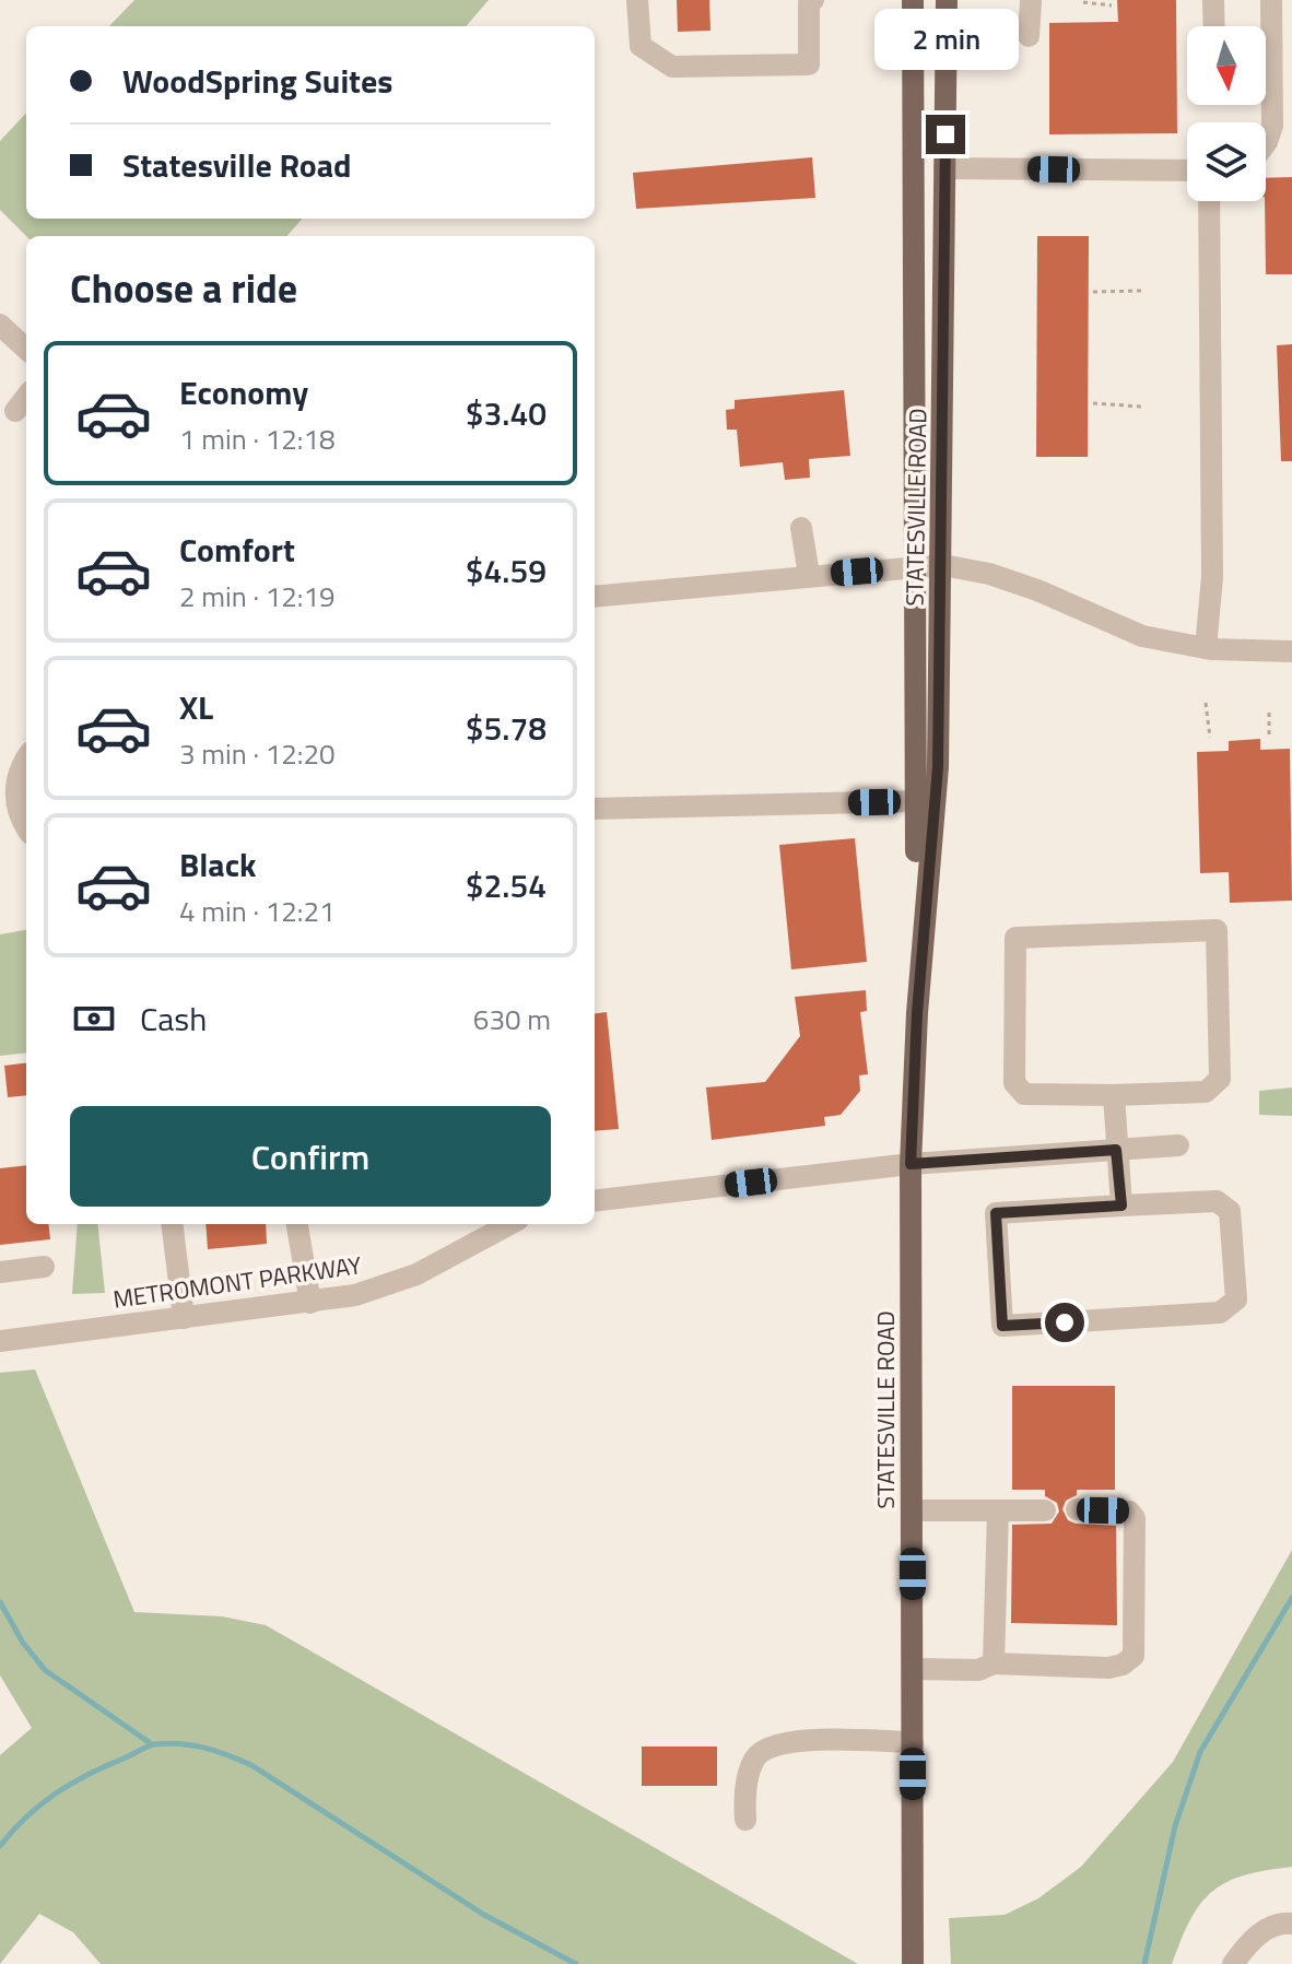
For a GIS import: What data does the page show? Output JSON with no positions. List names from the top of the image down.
{
  "streets": {
    "main road": ["STATESVILLE ROAD"],
    "street": ["METROMONT PARKWAY"]
  },
  "north": "bottom",
  "page": {
    "bubble": "2 min",
    "banner": ["WoodSpring Suites", "Statesville Road"],
    "heading": "Choose a ride",
    "list": [
      {
        "name": "Economy",
        "note": "1 min · 12:18",
        "value": "$3.40"
      },
      {
        "name": "Comfort",
        "note": "2 min · 12:19",
        "value": "$4.59"
      },
      {
        "name": "XL",
        "note": "3 min · 12:20",
        "value": "$5.78"
      },
      {
        "name": "Black",
        "note": "4 min · 12:21",
        "value": "$2.54"
      }
    ],
    "pay": ["Cash", "630 m"],
    "buttons": "Confirm"
  }
}
